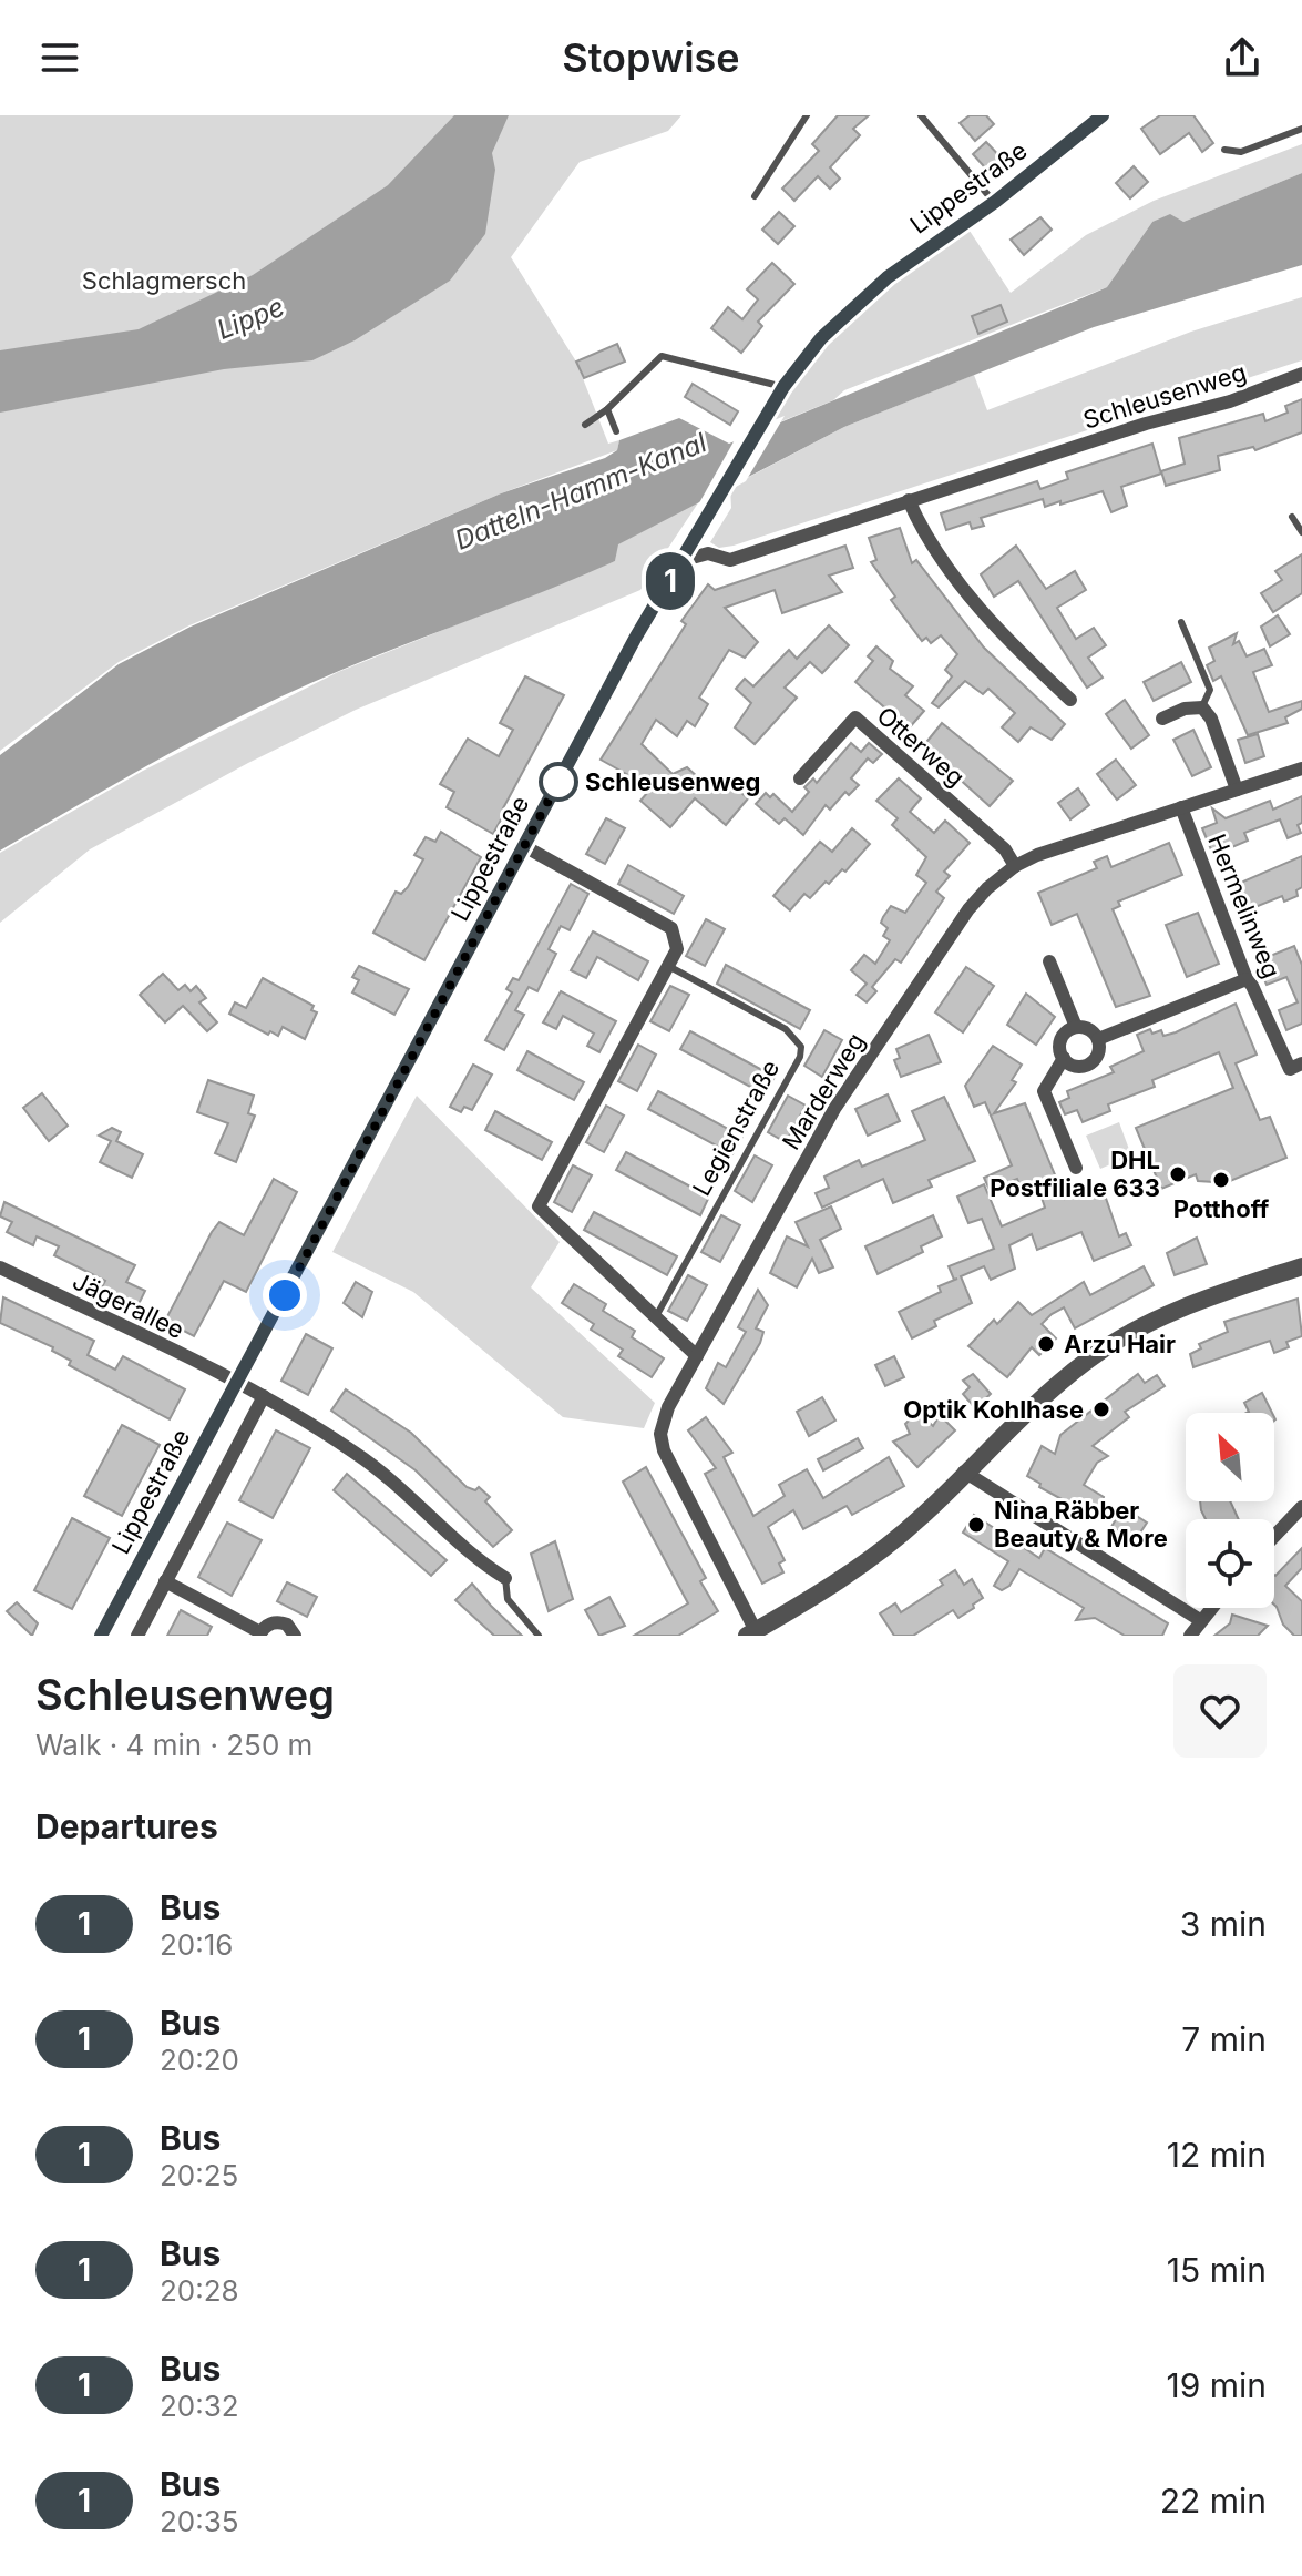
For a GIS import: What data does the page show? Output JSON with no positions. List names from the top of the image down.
{
  "streets": {
    "main road": ["Lippestraße"],
    "street": [
      "Schleusenweg",
      "Otterweg",
      "Hermelinweg",
      "Marderweg",
      "Jägerallee"
    ],
    "lane": ["Legienstraße"]
  },
  "crossings": [
    ["Lippestraße", "Schleusenweg"],
    ["Lippestraße", "Jägerallee"],
    ["Otterweg", "Marderweg"],
    ["Hermelinweg", "Marderweg"]
  ],
  "water": ["Lippe", "Datteln-Hamm-Kanal"],
  "parks": ["Schlagmersch"],
  "places": [
    "Schleusenweg",
    "DHL Postfiliale 633",
    "Potthoff",
    "Arzu Hair",
    "Optik Kohlhase",
    "Nina Räbber Beauty & More"
  ],
  "lines": ["bus line 1"],
  "north": "top left",
  "page": {
    "header": "Stopwise",
    "on_map": "1",
    "heading": [
      ["Schleusenweg", "Walk · 4 min · 250 m"],
      "Departures"
    ],
    "list": [
      {
        "mark": "1",
        "name": "Bus",
        "note": "20:16",
        "value": "3 min"
      },
      {
        "mark": "1",
        "name": "Bus",
        "note": "20:20",
        "value": "7 min"
      },
      {
        "mark": "1",
        "name": "Bus",
        "note": "20:25",
        "value": "12 min"
      },
      {
        "mark": "1",
        "name": "Bus",
        "note": "20:28",
        "value": "15 min"
      },
      {
        "mark": "1",
        "name": "Bus",
        "note": "20:32",
        "value": "19 min"
      },
      {
        "mark": "1",
        "name": "Bus",
        "note": "20:35",
        "value": "22 min"
      }
    ]
  }
}
